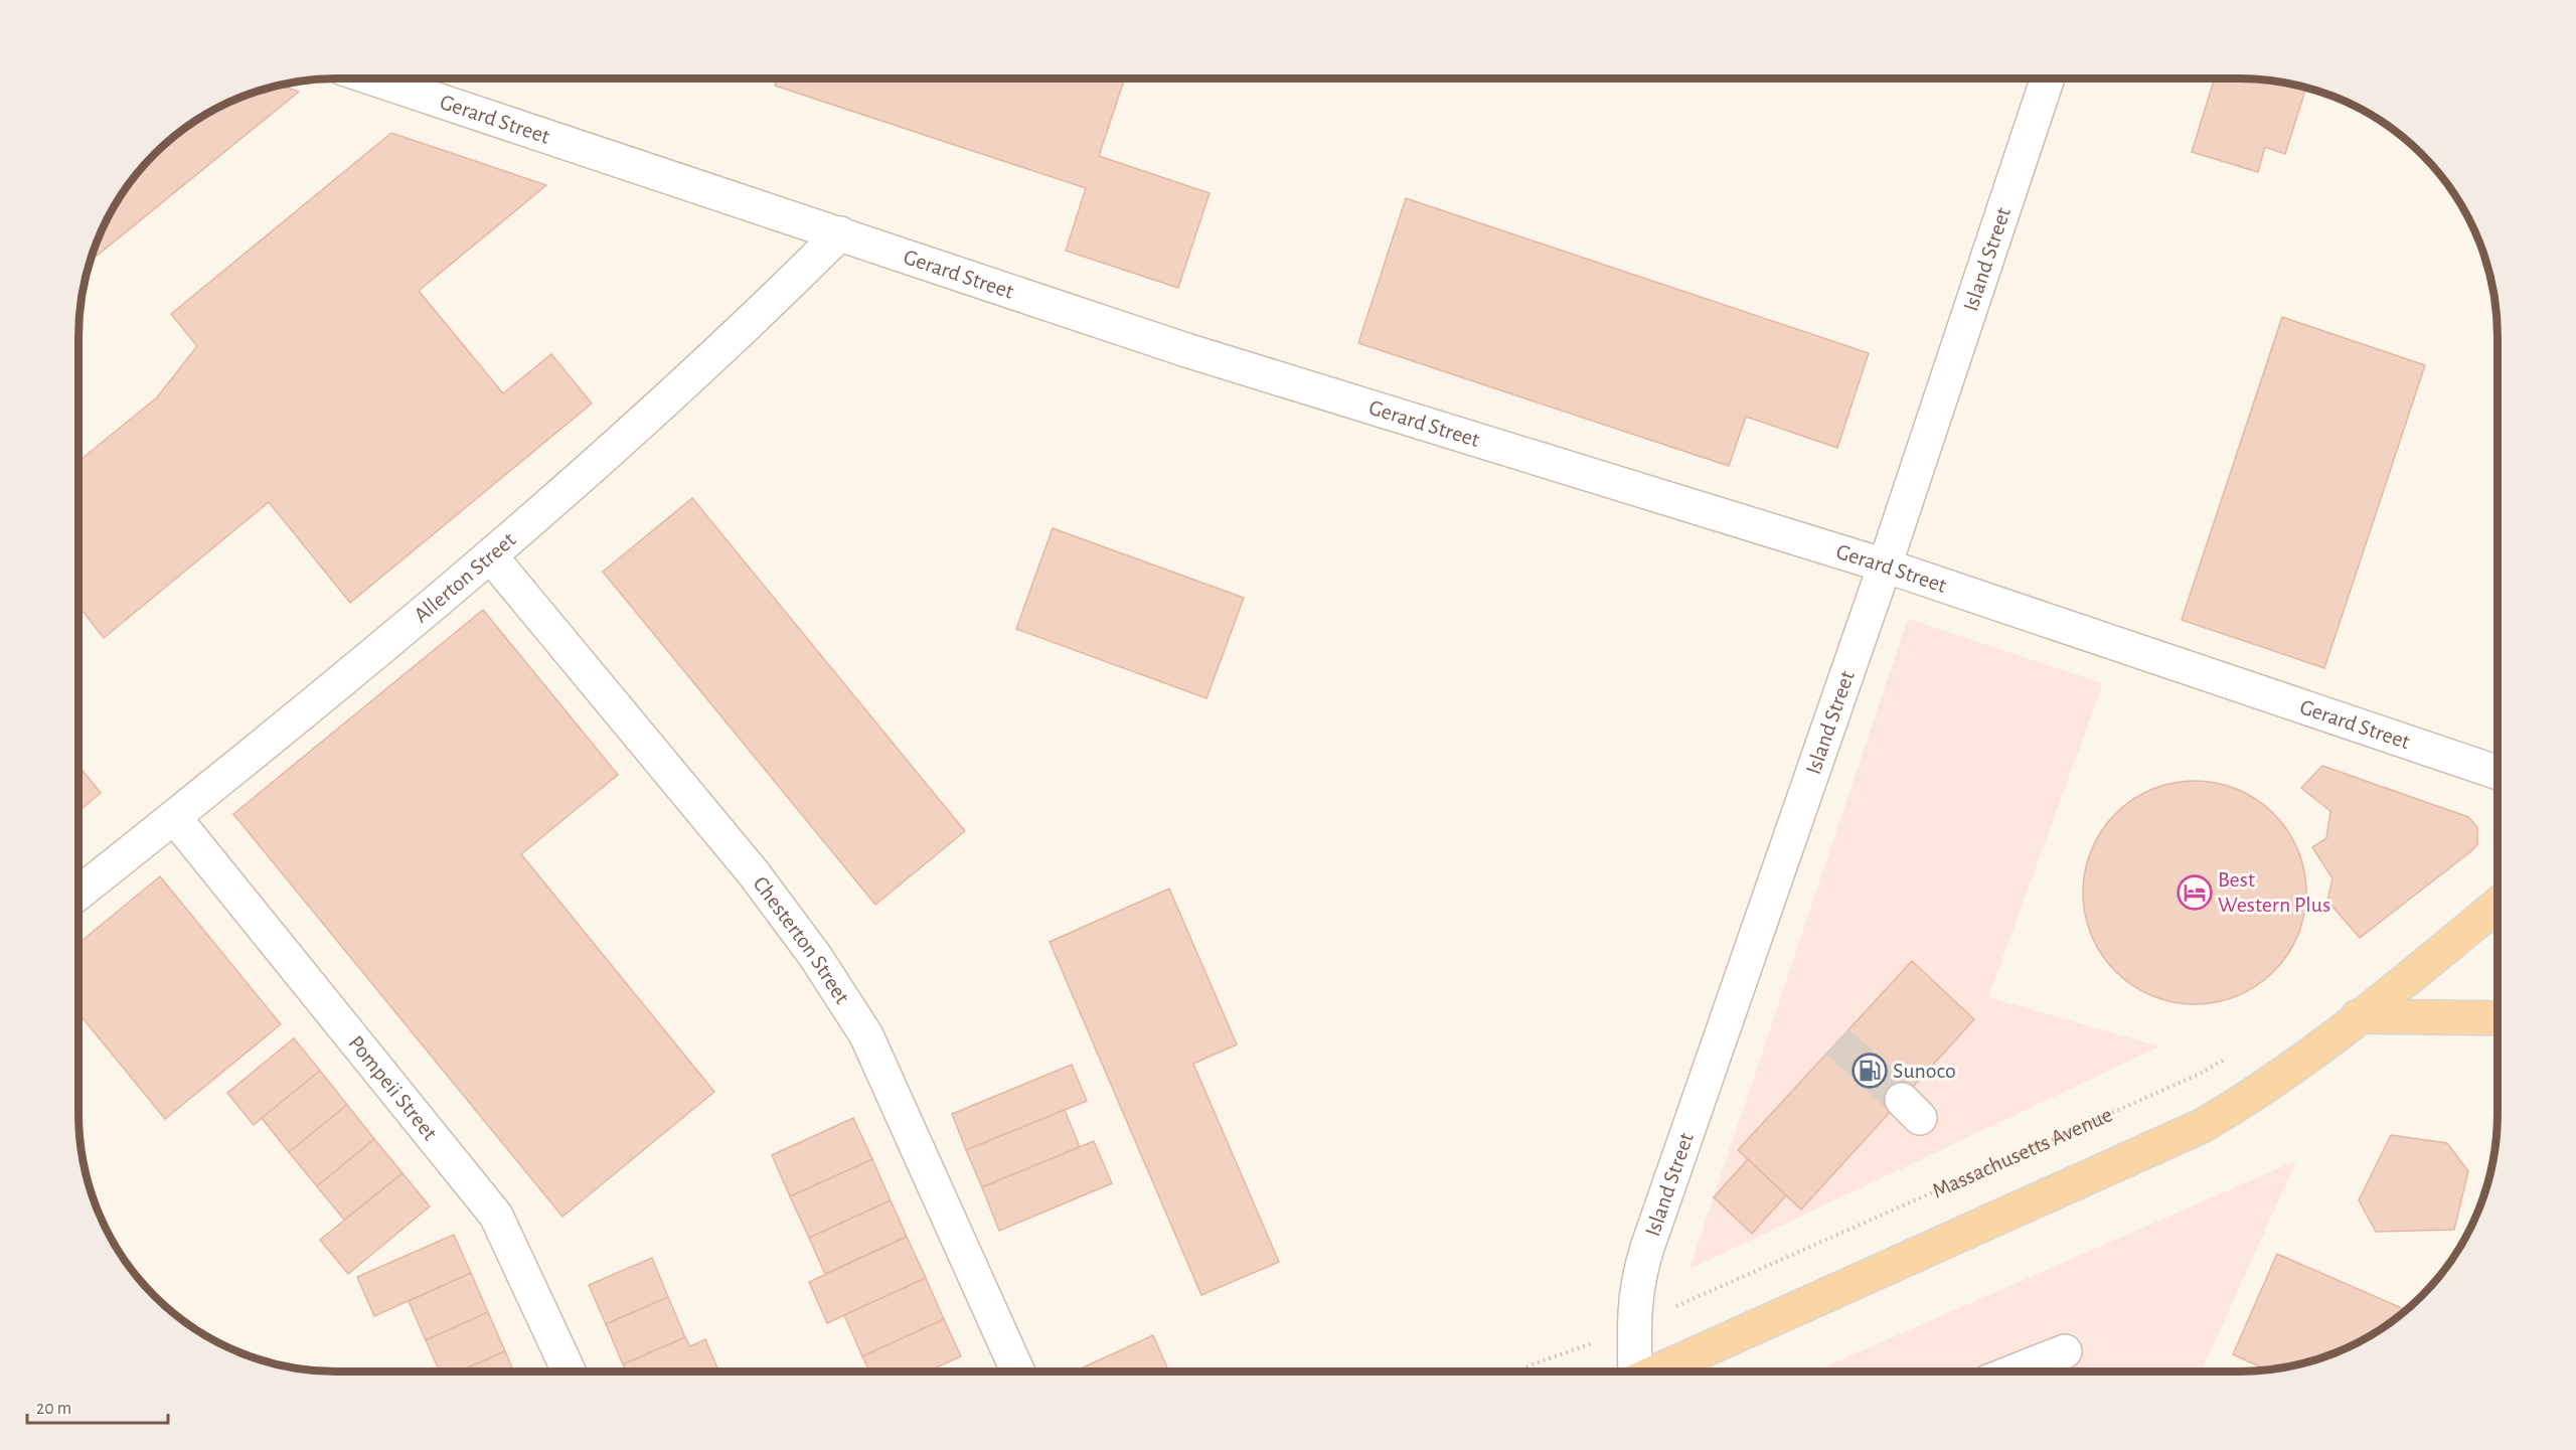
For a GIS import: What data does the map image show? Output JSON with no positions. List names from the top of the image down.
{
  "streets": {
    "street": [
      "Gerard Street",
      "Island Street",
      "Allerton Street",
      "Chesterton Street",
      "Pompeii Street"
    ],
    "path": ["Massachusetts Avenue"]
  },
  "crossings": [
    ["Gerard Street", "Island Street"],
    ["Gerard Street", "Allerton Street"],
    ["Island Street", "Massachusetts Avenue"],
    ["Allerton Street", "Chesterton Street"],
    ["Allerton Street", "Pompeii Street"]
  ],
  "places": {
    "hotel": ["Best Western Plus"],
    "fuel station": ["Sunoco"]
  },
  "scale_bar": "20 m"
}
